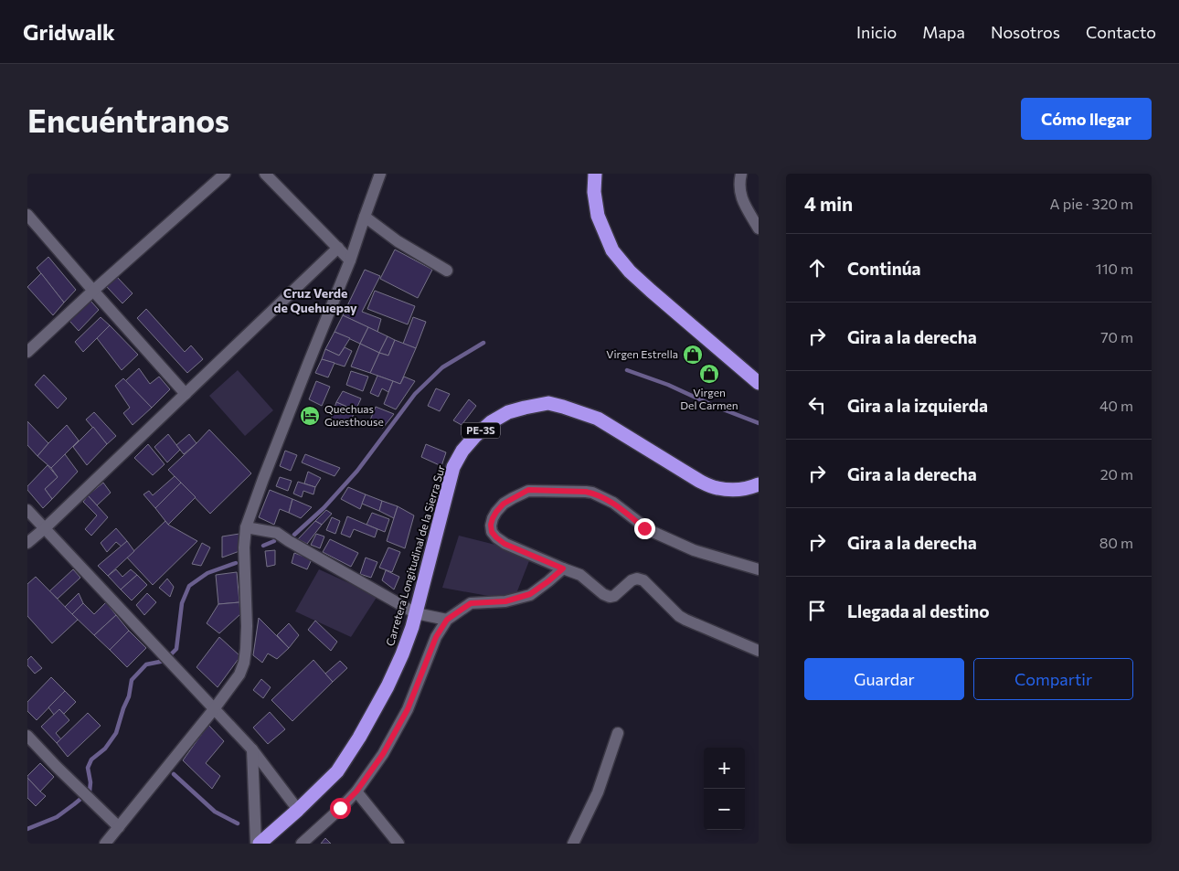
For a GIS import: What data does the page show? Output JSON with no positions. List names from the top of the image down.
{
  "streets": {
    "highway": ["PE-3S", "Carretera Longitudinal de la Sierra Sur"]
  },
  "districts": ["Cruz Verde de Quehuepay"],
  "places": {
    "shop": ["Virgen Estrella", "Virgen Del Carmen"],
    "hotel": ["Quechuas Guesthouse"]
  },
  "page": {
    "header": "Gridwalk",
    "nav": [
      "Inicio",
      "Mapa",
      "Nosotros",
      "Contacto"
    ],
    "buttons": [
      "Cómo llegar",
      ["Guardar", "Compartir"]
    ],
    "title": "Encuéntranos",
    "heading": ["4 min", "A pie · 320 m"],
    "list": [
      ["Continúa", "110 m"],
      ["Gira a la derecha", "70 m"],
      ["Gira a la izquierda", "40 m"],
      ["Gira a la derecha", "20 m"],
      ["Gira a la derecha", "80 m"],
      "Llegada al destino"
    ],
    "map_buttons": ["+", "−"]
  }
}
